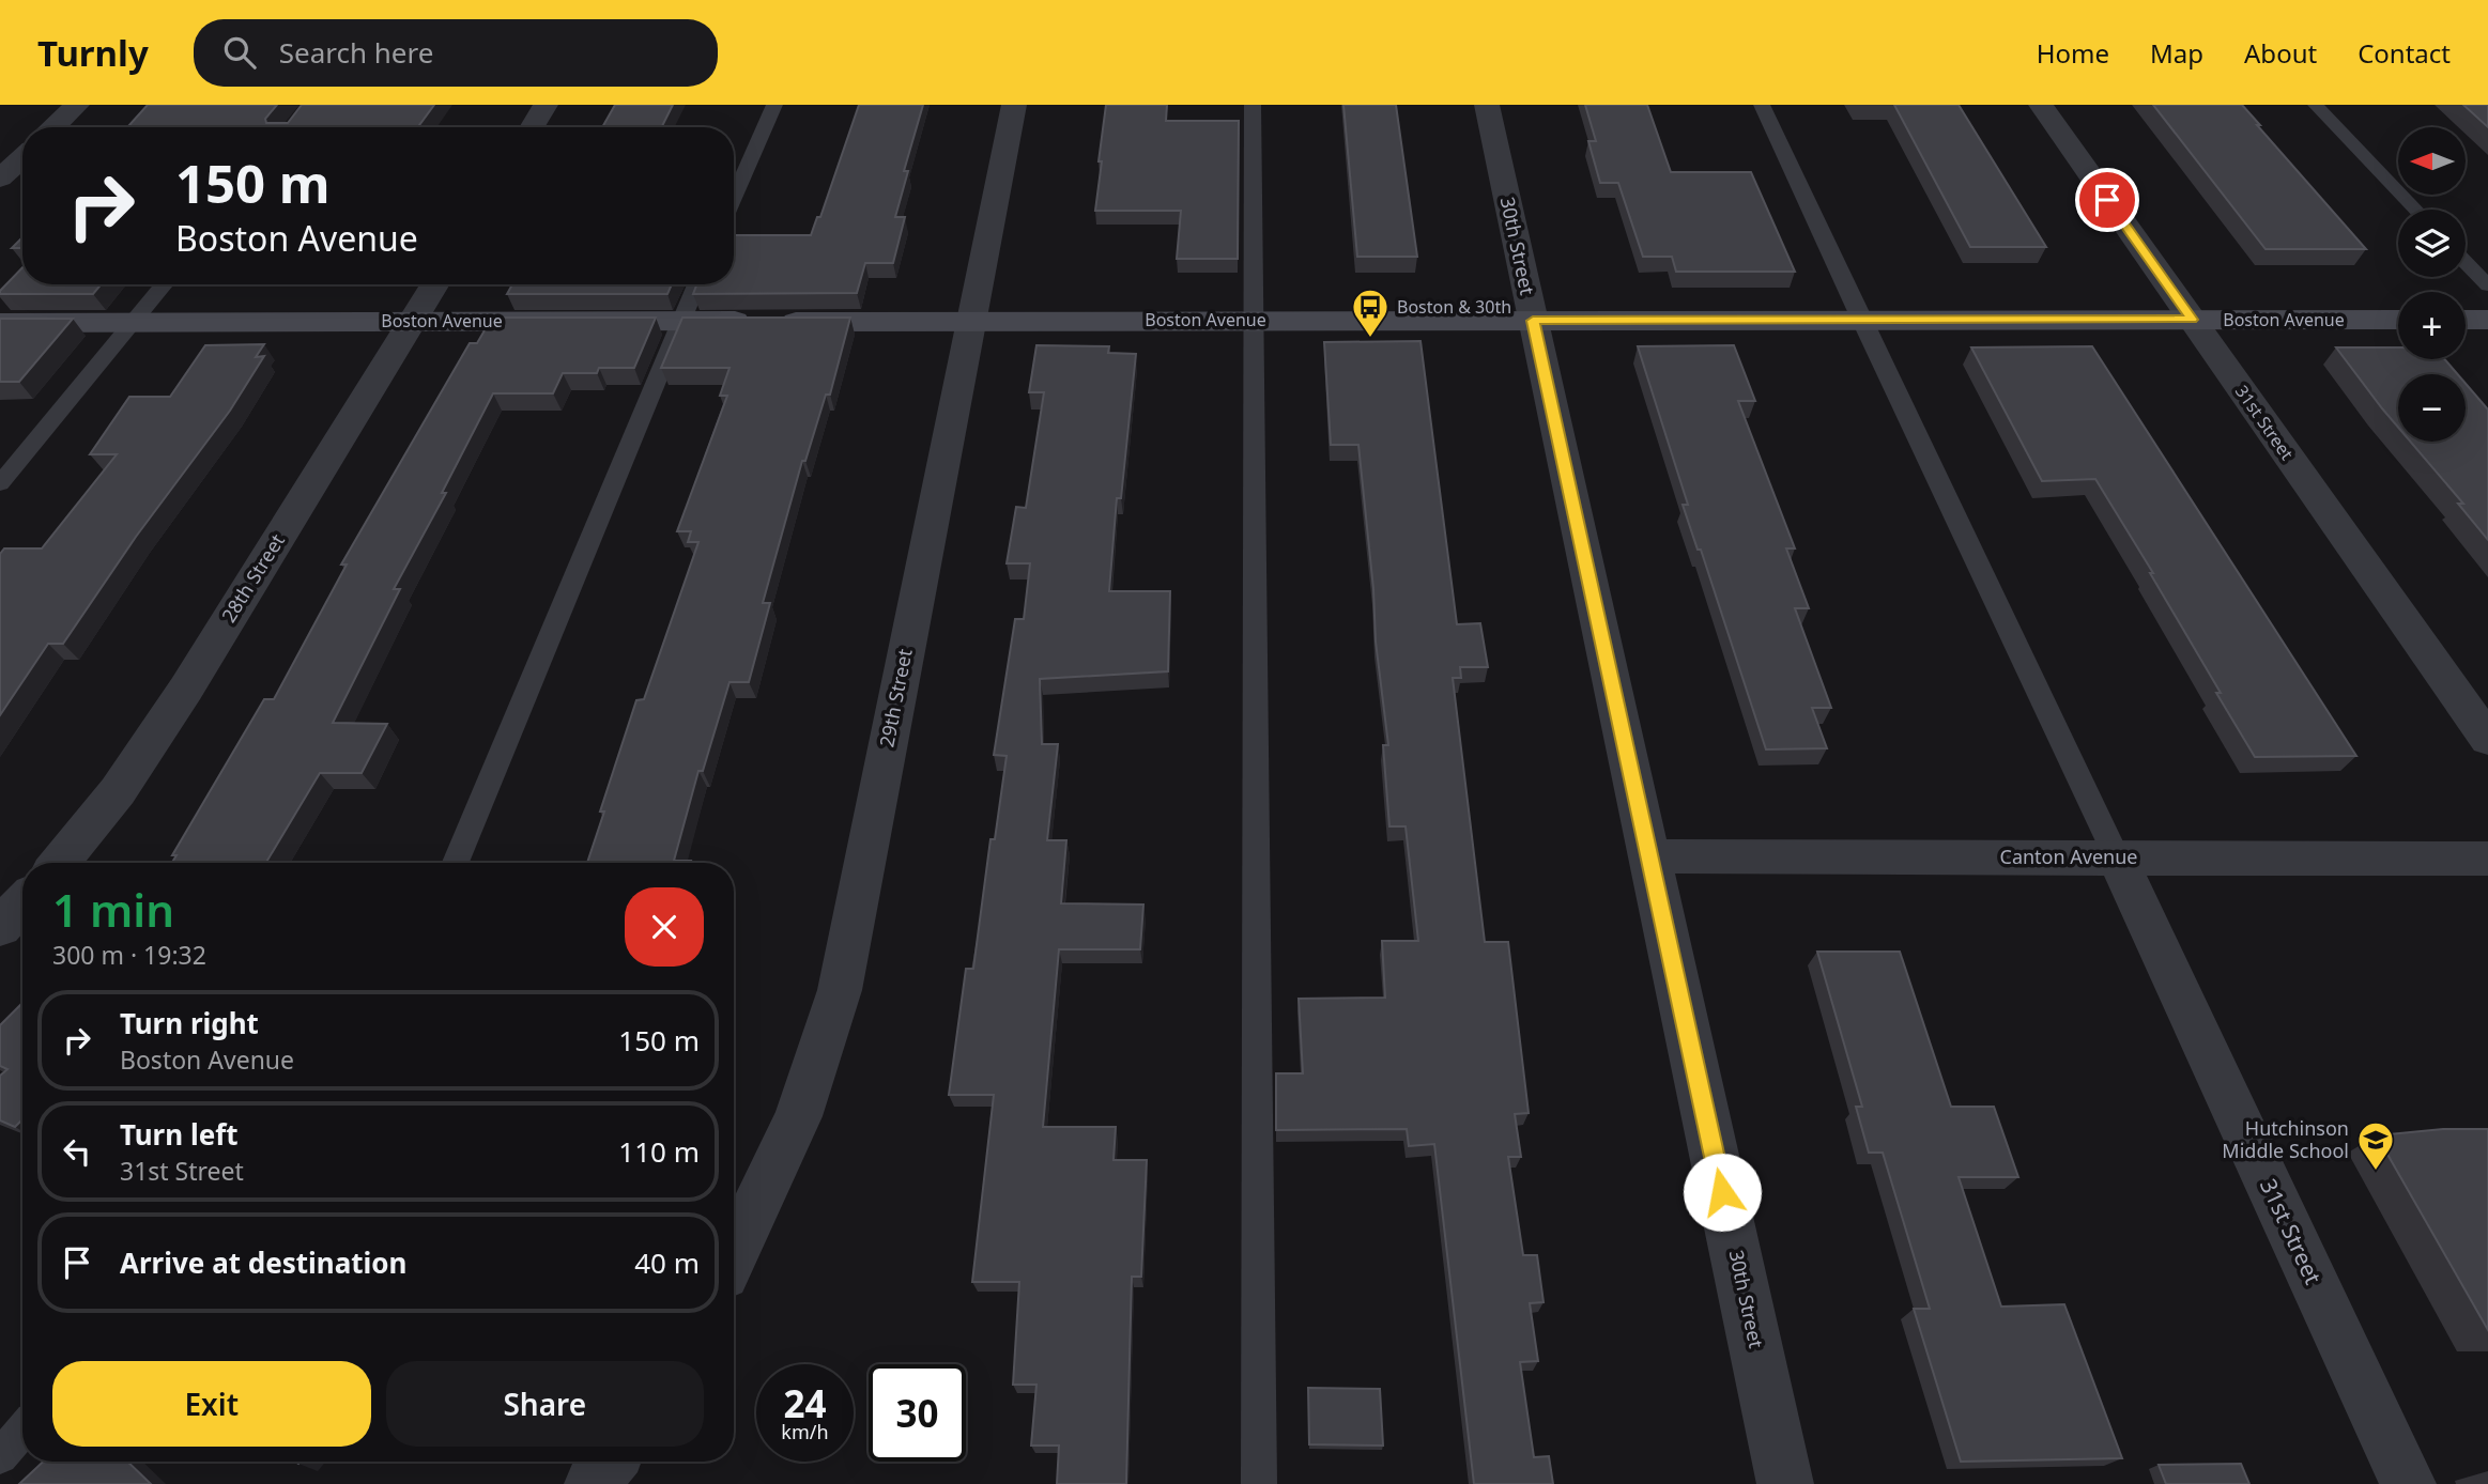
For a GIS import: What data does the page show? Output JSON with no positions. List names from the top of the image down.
{
  "streets": {
    "street": [
      "30th Street",
      "Boston Avenue",
      "31st Street",
      "28th Street",
      "29th Street",
      "Canton Avenue"
    ]
  },
  "crossings": [
    ["30th Street", "Boston Avenue"],
    ["30th Street", "Canton Avenue"],
    ["Boston Avenue", "31st Street"],
    ["Boston Avenue", "28th Street"],
    ["Boston Avenue", "29th Street"],
    ["31st Street", "Canton Avenue"]
  ],
  "places": {
    "bus stop": ["Boston & 30th"],
    "school or university": ["Hutchinson Middle School"]
  },
  "north": "left",
  "page": {
    "header": "Turnly",
    "search": "Search here",
    "nav": [
      "Home",
      "Map",
      "About",
      "Contact"
    ],
    "map_buttons": ["+", "−"],
    "turn": ["150 m", "Boston Avenue"],
    "heading": ["1 min", "300 m · 19:32"],
    "list": [
      {
        "name": "Turn right",
        "note": "Boston Avenue",
        "value": "150 m"
      },
      {
        "name": "Turn left",
        "note": "31st Street",
        "value": "110 m"
      },
      {
        "name": "Arrive at destination",
        "value": "40 m"
      }
    ],
    "buttons": ["Exit", "Share"],
    "speed": "24 km/h",
    "limit": "30"
  }
}
